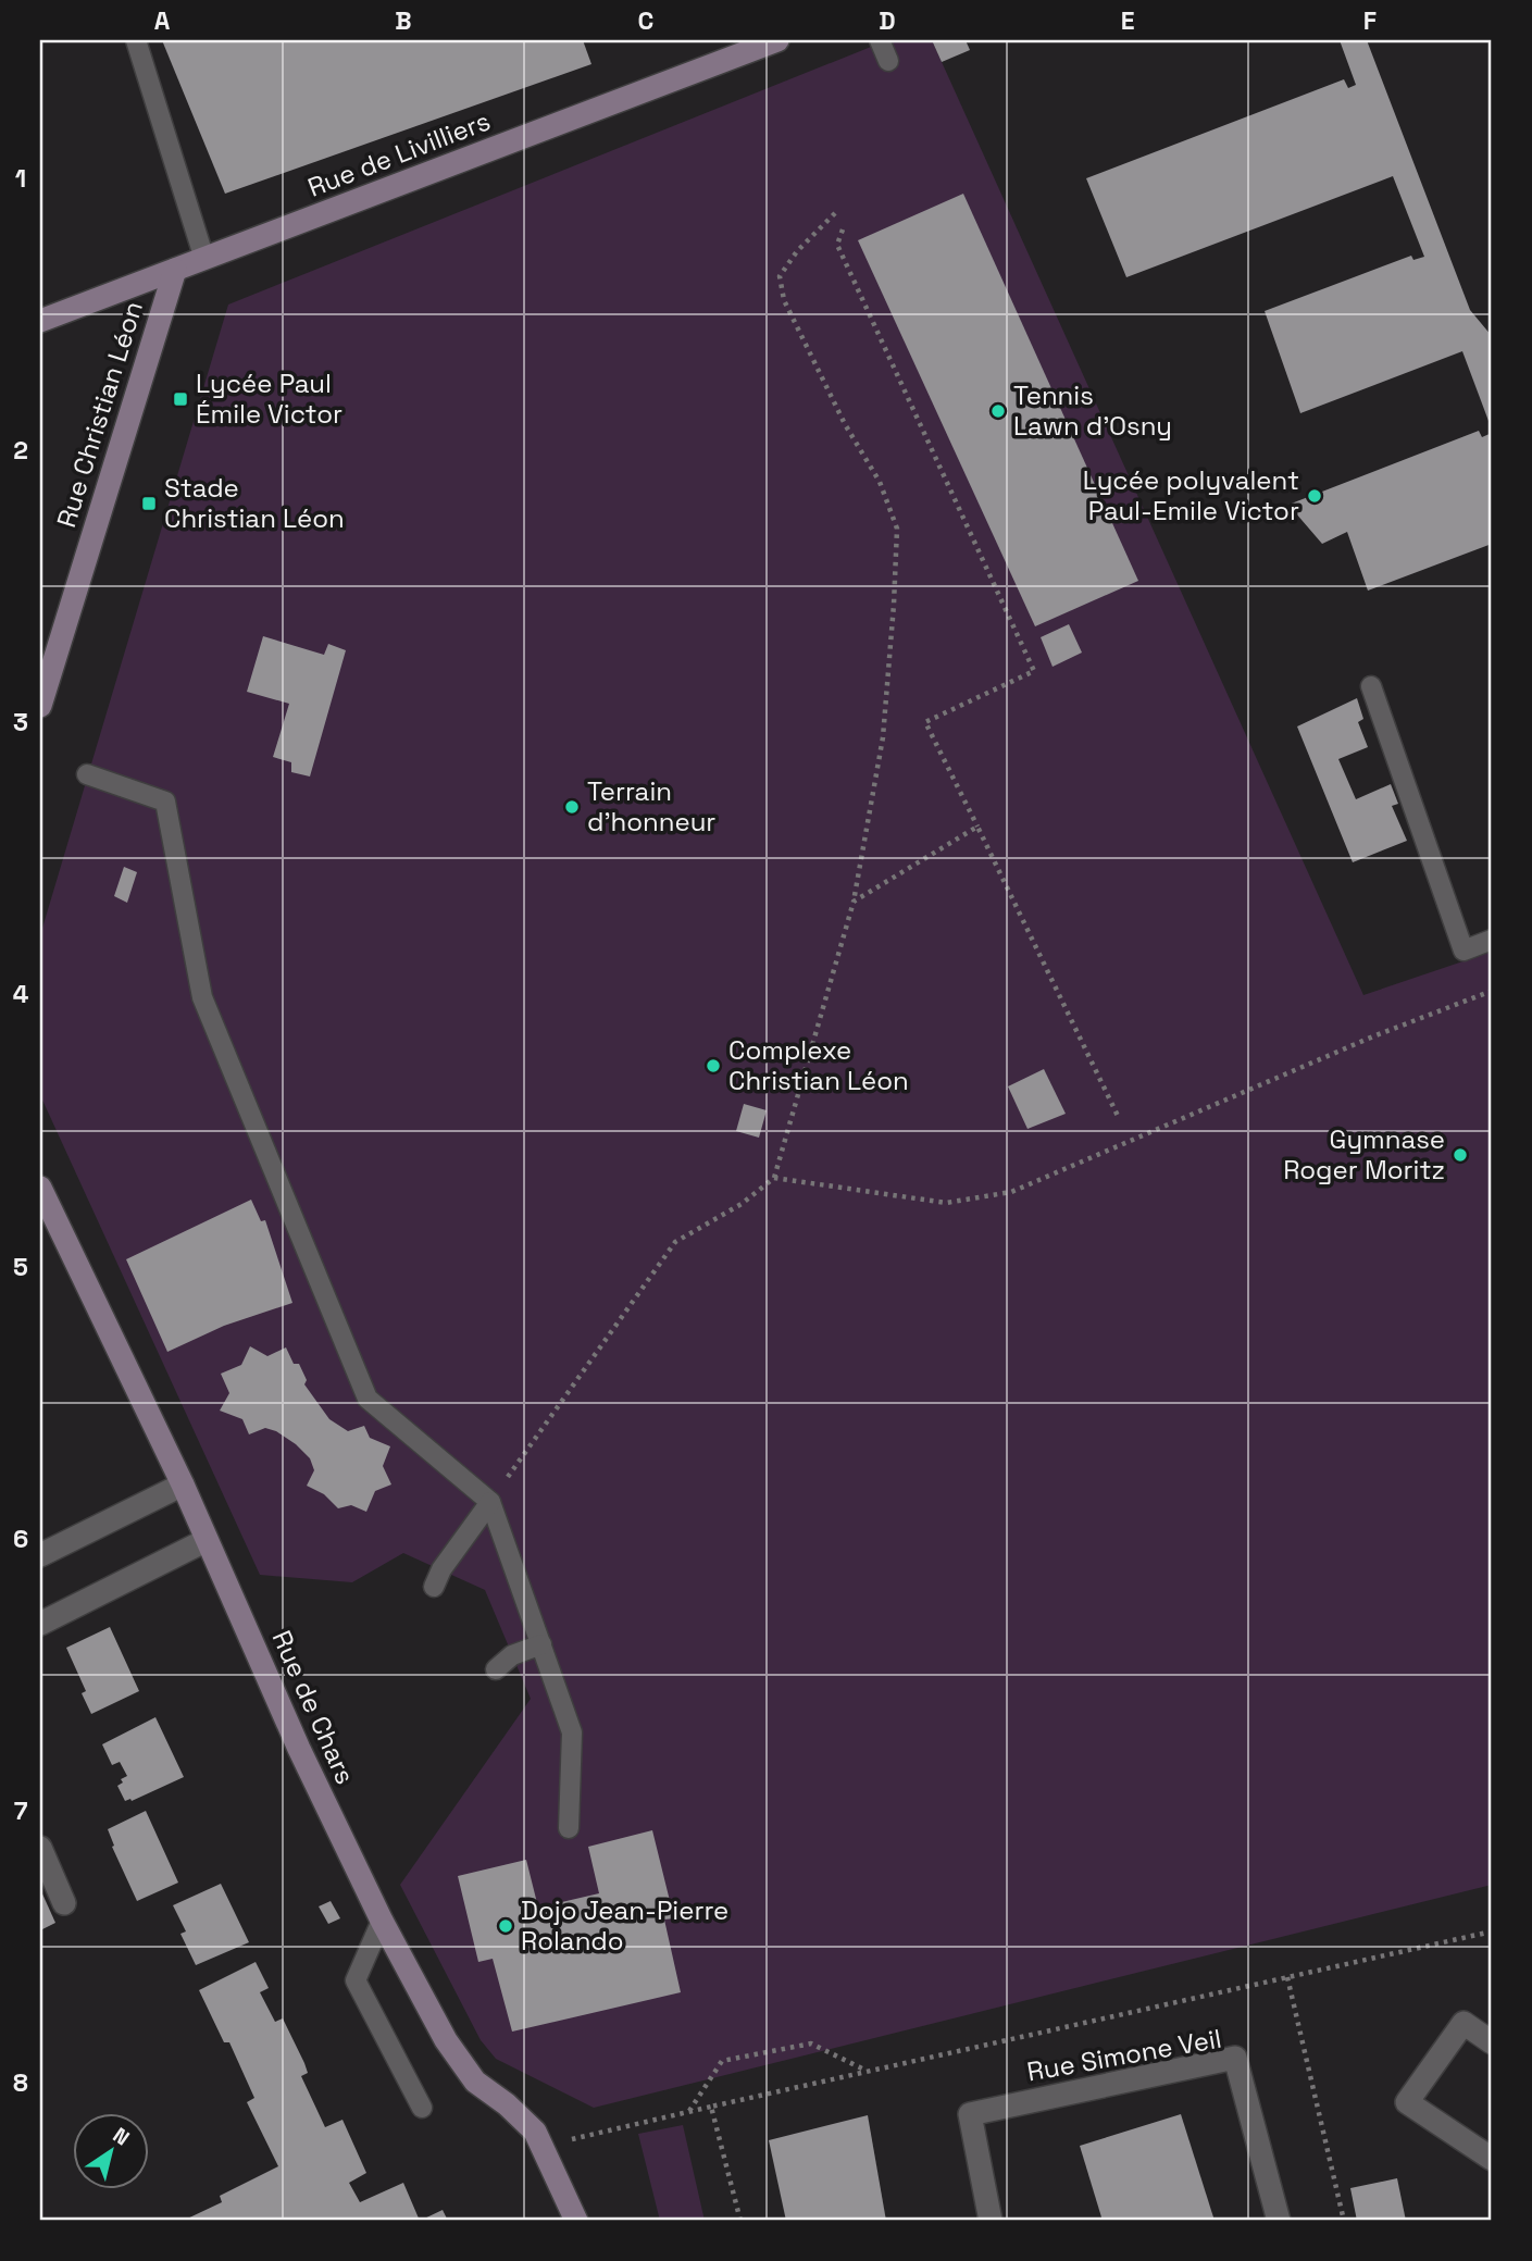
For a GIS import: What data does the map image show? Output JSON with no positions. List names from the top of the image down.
{
  "streets": {
    "street": [
      "Rue de Livilliers",
      "Rue Christian Léon",
      "Rue de Chars",
      "Rue Simone Veil"
    ]
  },
  "crossings": [
    ["Rue de Livilliers", "Rue Christian Léon"]
  ],
  "places": {
    "transit": ["Lycée Paul Émile Victor", "Stade Christian Léon"],
    "other": [
      "Tennis Lawn d'Osny",
      "Lycée polyvalent Paul-Emile Victor",
      "Terrain d'honneur",
      "Complexe Christian Léon",
      "Gymnase Roger Moritz",
      "Dojo Jean-Pierre Rolando"
    ]
  },
  "north": "top right",
  "grid": {
    "columns": [
      "A",
      "B",
      "C",
      "D",
      "E",
      "F"
    ],
    "rows": [
      "1",
      "2",
      "3",
      "4",
      "5",
      "6",
      "7",
      "8"
    ]
  }
}
